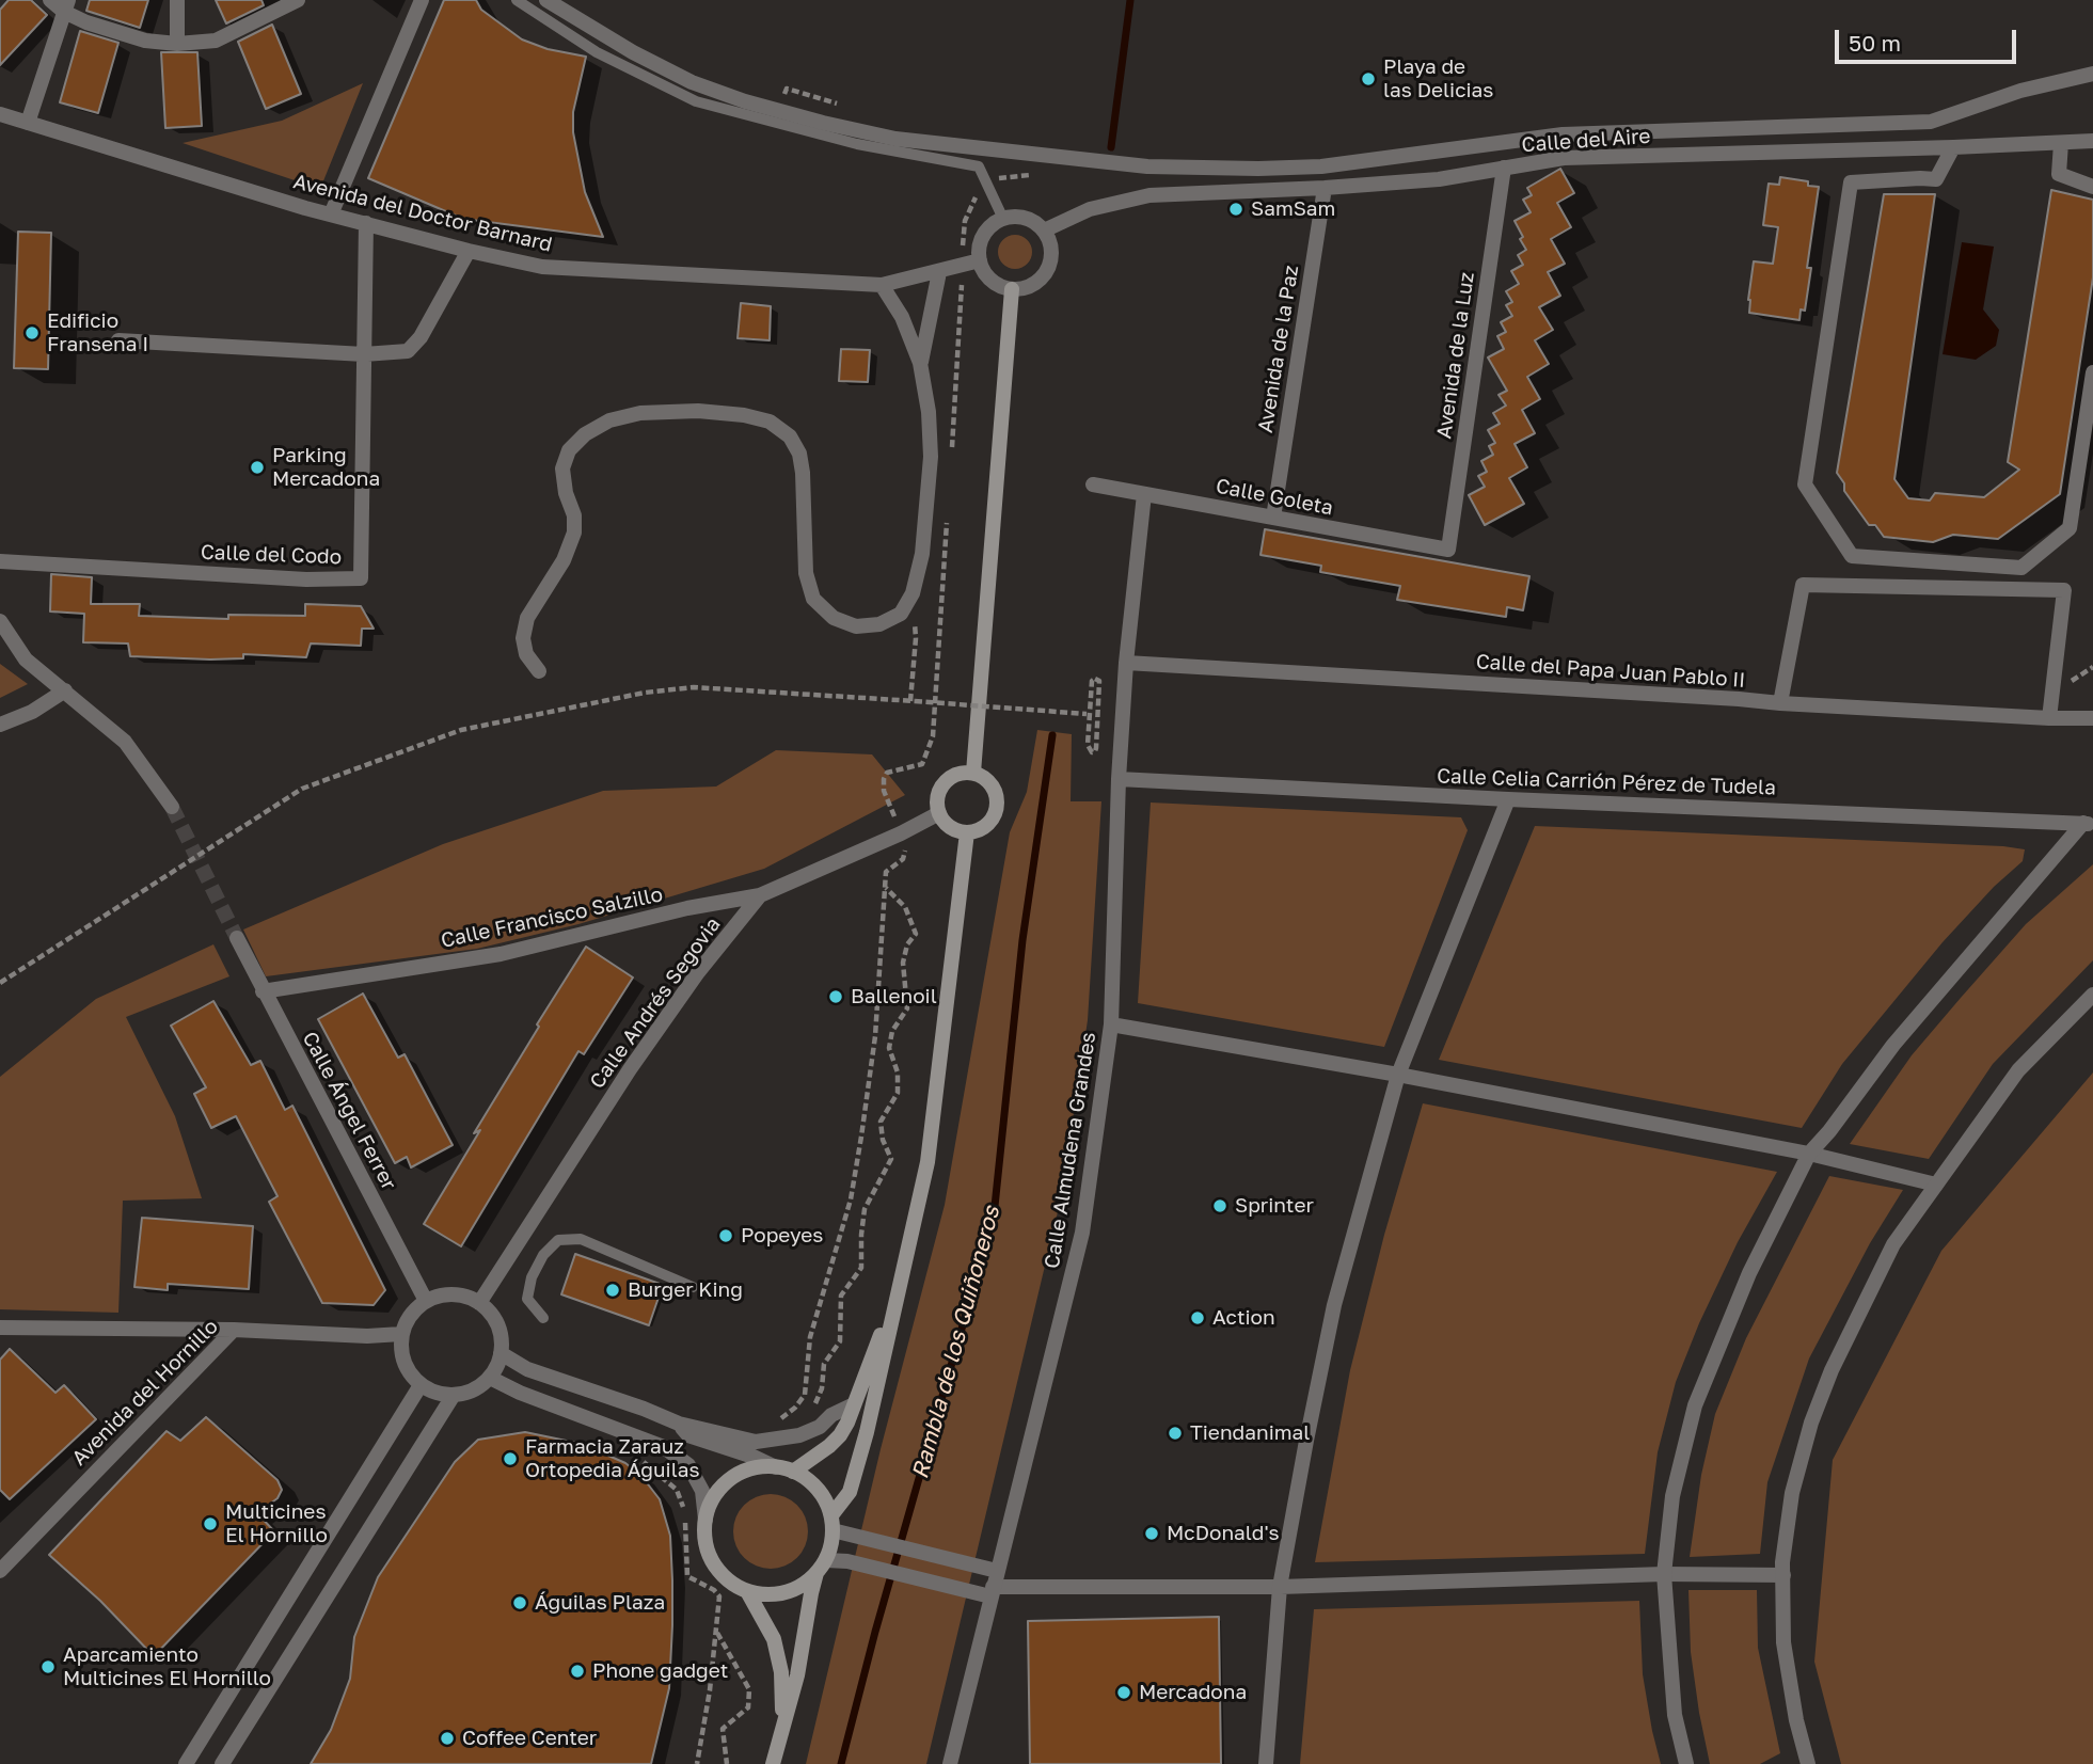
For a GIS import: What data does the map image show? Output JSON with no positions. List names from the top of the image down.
{
  "streets": {
    "street": [
      "Calle del Aire",
      "Avenida del Doctor Barnard",
      "Avenida de la Paz",
      "Avenida de la Luz",
      "Calle Goleta",
      "Calle del Codo",
      "Calle del Papa Juan Pablo II",
      "Calle Celia Carrión Pérez de Tudela",
      "Calle Francisco Salzillo",
      "Calle Andrés Segovia",
      "Calle Ángel Ferrer",
      "Calle Almudena Grandes",
      "Avenida del Hornillo"
    ]
  },
  "crossings": [
    ["Calle del Aire", "Avenida del Doctor Barnard"],
    ["Calle del Aire", "Avenida de la Paz"],
    ["Calle del Aire", "Avenida de la Luz"],
    ["Avenida del Doctor Barnard", "Calle del Codo"],
    ["Avenida de la Paz", "Calle Goleta"],
    ["Avenida de la Luz", "Calle Goleta"],
    ["Calle Goleta", "Calle Almudena Grandes"],
    ["Calle del Papa Juan Pablo II", "Calle Almudena Grandes"],
    ["Calle Celia Carrión Pérez de Tudela", "Calle Almudena Grandes"],
    ["Calle Francisco Salzillo", "Calle Andrés Segovia"],
    ["Calle Francisco Salzillo", "Calle Ángel Ferrer"],
    ["Calle Andrés Segovia", "Calle Ángel Ferrer"],
    ["Calle Andrés Segovia", "Avenida del Hornillo"],
    ["Calle Ángel Ferrer", "Avenida del Hornillo"]
  ],
  "water": ["Rambla de los Quiñoneros"],
  "places": [
    "Playa de las Delicias",
    "SamSam",
    "Edificio Fransena I",
    "Parking Mercadona",
    "Ballenoil",
    "Sprinter",
    "Popeyes",
    "Burger King",
    "Action",
    "Tiendanimal",
    "Farmacia Zarauz Ortopedia Águilas",
    "Multicines El Hornillo",
    "McDonald's",
    "Águilas Plaza",
    "Aparcamiento Multicines El Hornillo",
    "Phone gadget",
    "Mercadona",
    "Coffee Center"
  ],
  "scale_bar": "50 m"
}
